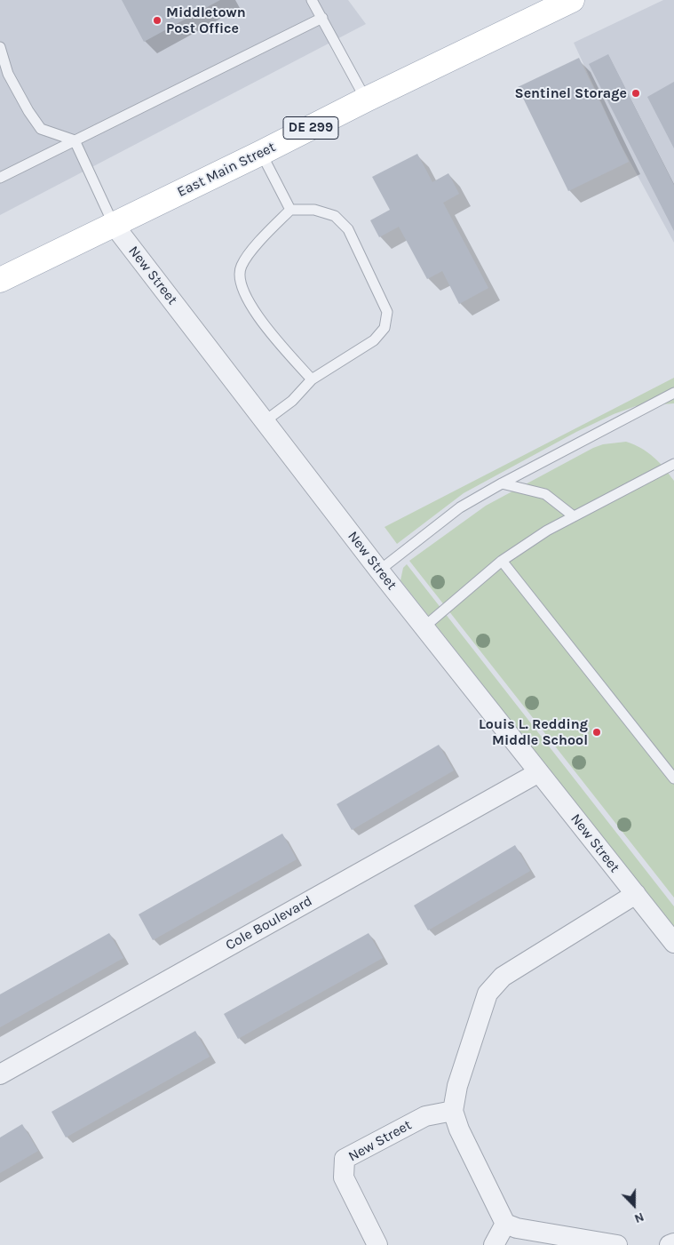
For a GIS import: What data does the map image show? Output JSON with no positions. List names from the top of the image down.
{
  "streets": {
    "main road": ["DE 299", "East Main Street"],
    "street": ["New Street", "Cole Boulevard"]
  },
  "crossings": [
    ["East Main Street", "New Street"],
    ["New Street", "Cole Boulevard"]
  ],
  "places": ["Middletown Post Office", "Sentinel Storage", "Louis L. Redding Middle School"],
  "north": "bottom"
}
